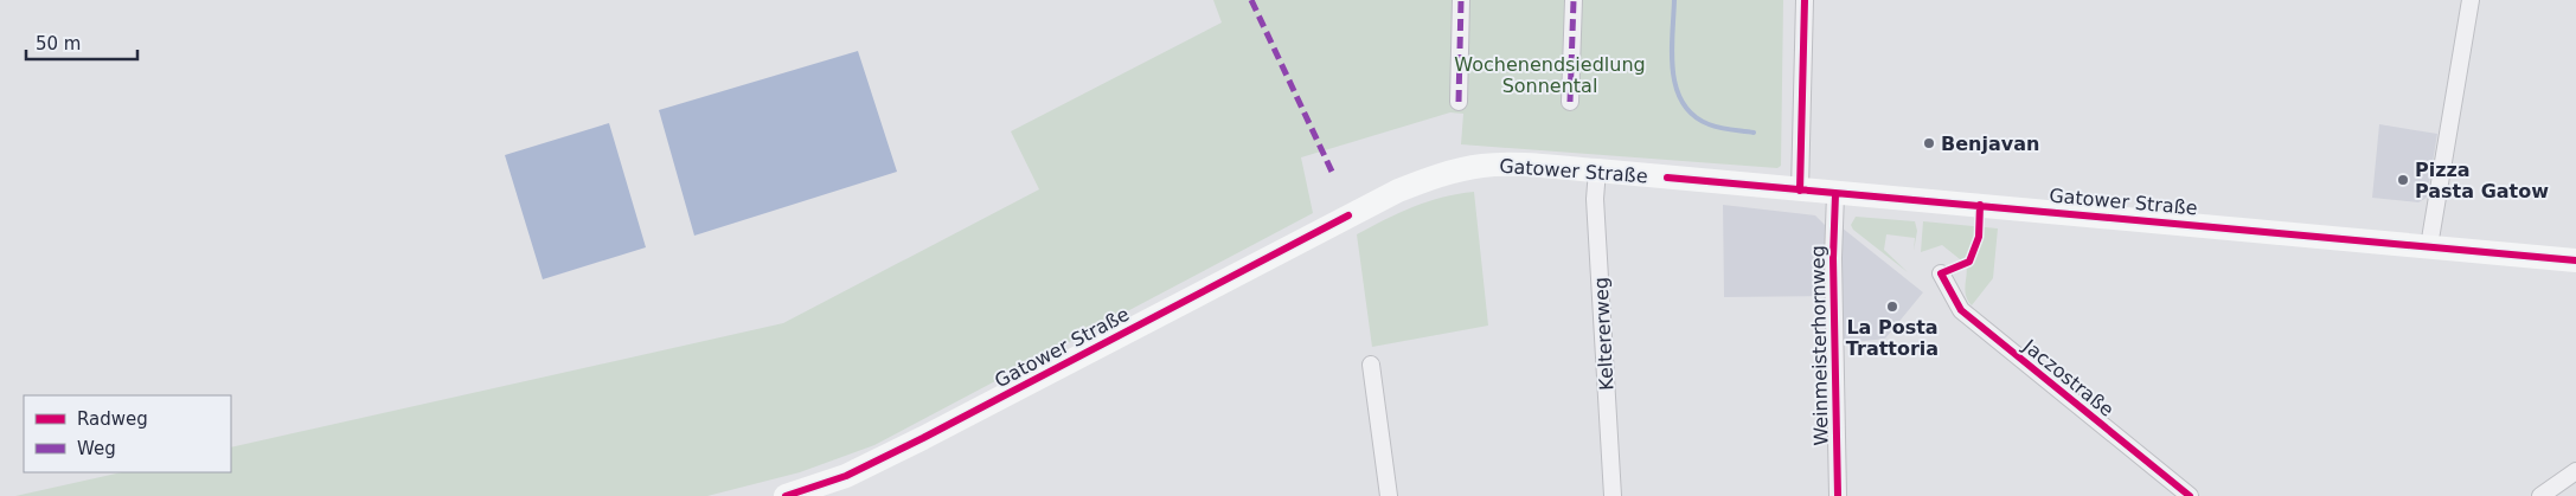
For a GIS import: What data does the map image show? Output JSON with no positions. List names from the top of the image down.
{
  "streets": {
    "main road": ["Gatower Straße"],
    "street": ["Keltererweg", "Weinmeisterhornweg", "Jaczostraße"]
  },
  "crossings": [
    ["Gatower Straße", "Keltererweg"],
    ["Gatower Straße", "Weinmeisterhornweg"]
  ],
  "parks": ["Wochenendsiedlung Sonnental"],
  "places": ["Benjavan", "Pizza Pasta Gatow", "La Posta Trattoria"],
  "legend": ["Radweg", "Weg"],
  "scale_bar": "50 m"
}
